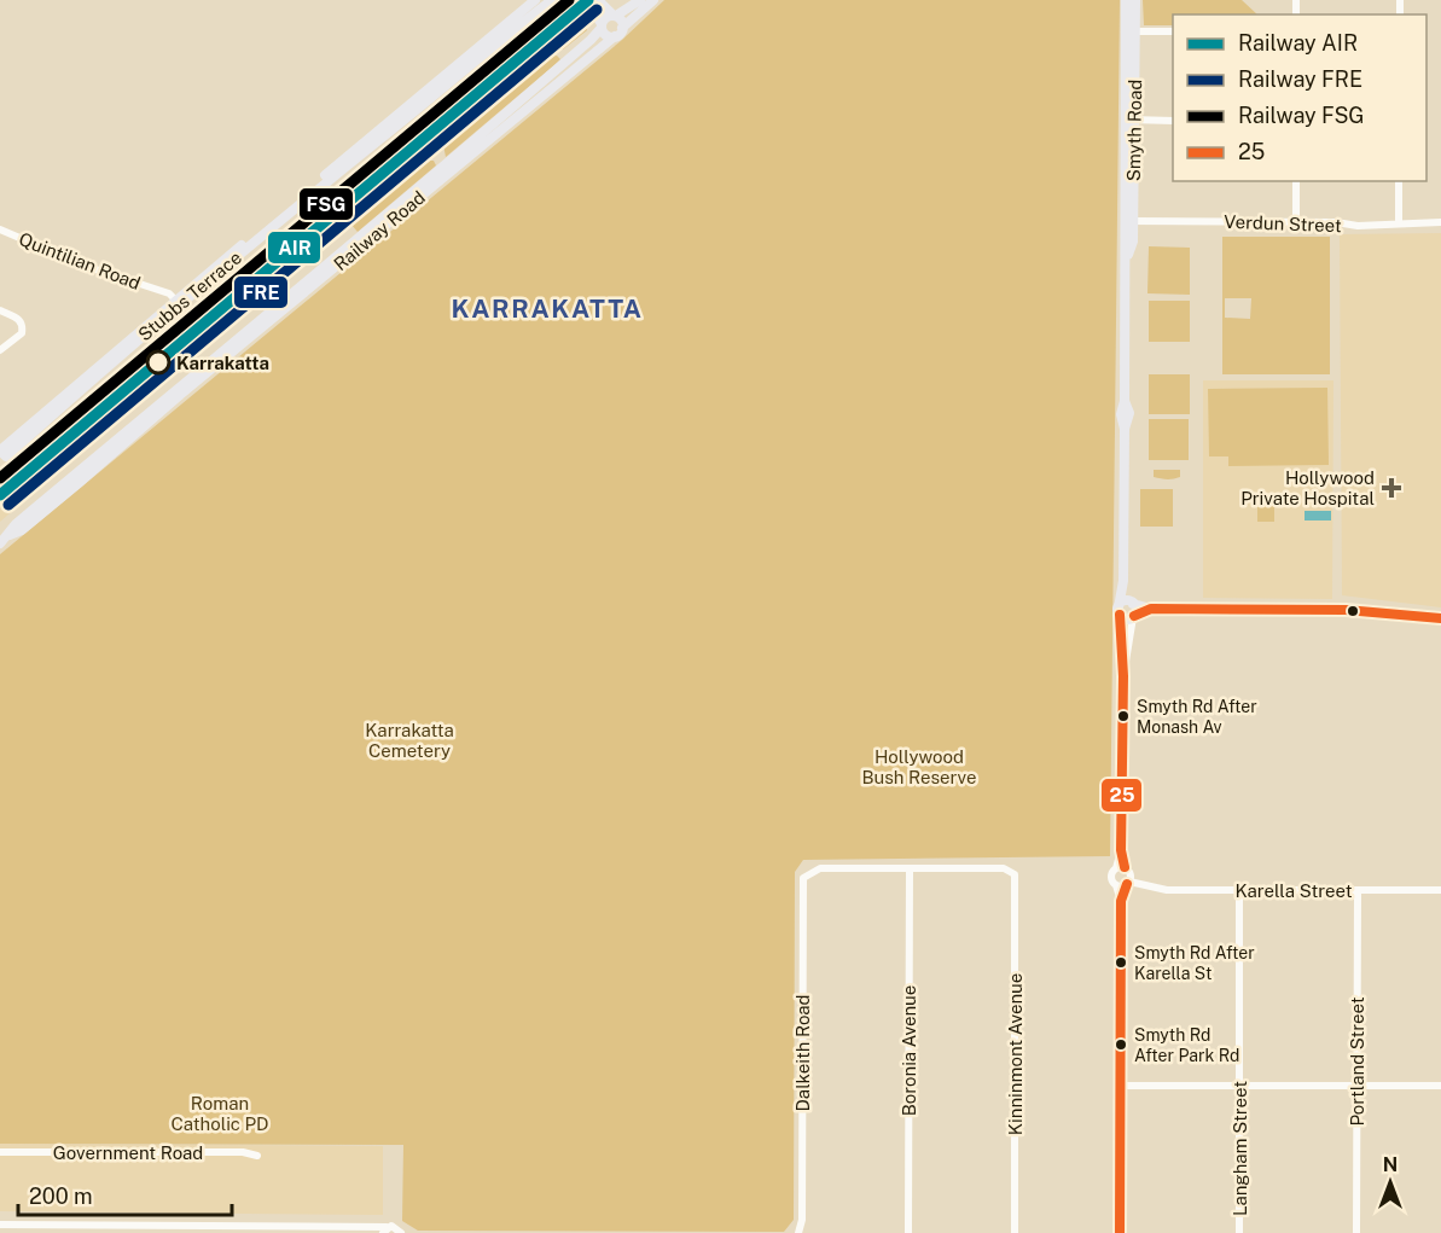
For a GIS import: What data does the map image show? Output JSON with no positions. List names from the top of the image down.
{
  "streets": {
    "main road": ["Smyth Road", "Railway Road", "Stubbs Terrace"],
    "street": [
      "Verdun Street",
      "Quintilian Road",
      "Karella Street",
      "Boronia Avenue",
      "Dalkeith Road",
      "Kinninmont Avenue",
      "Portland Street",
      "Langham Street",
      "Government Road"
    ]
  },
  "crossings": [
    ["Smyth Road", "Verdun Street"],
    ["Smyth Road", "Karella Street"],
    ["Quintilian Road", "Stubbs Terrace"],
    ["Karella Street", "Portland Street"],
    ["Karella Street", "Langham Street"],
    ["Boronia Avenue", "Dalkeith Road"],
    ["Boronia Avenue", "Kinninmont Avenue"],
    ["Dalkeith Road", "Kinninmont Avenue"]
  ],
  "districts": ["KARRAKATTA"],
  "parks": ["Karrakatta Cemetery", "Hollywood Bush Reserve", "Roman Catholic PD"],
  "places": {
    "other": [
      "Karrakatta",
      "Smyth Rd After Monash Av",
      "Smyth Rd After Karella St",
      "Smyth Rd After Park Rd"
    ],
    "health": ["Hollywood Private Hospital"]
  },
  "lines": [
    "rail line AIR",
    "rail line FSG",
    "rail line FRE",
    "transit line 25"
  ],
  "legend": [
    "Railway AIR",
    "Railway FRE",
    "Railway FSG",
    "25"
  ],
  "scale_bar": "200 m",
  "north": "top"
}
